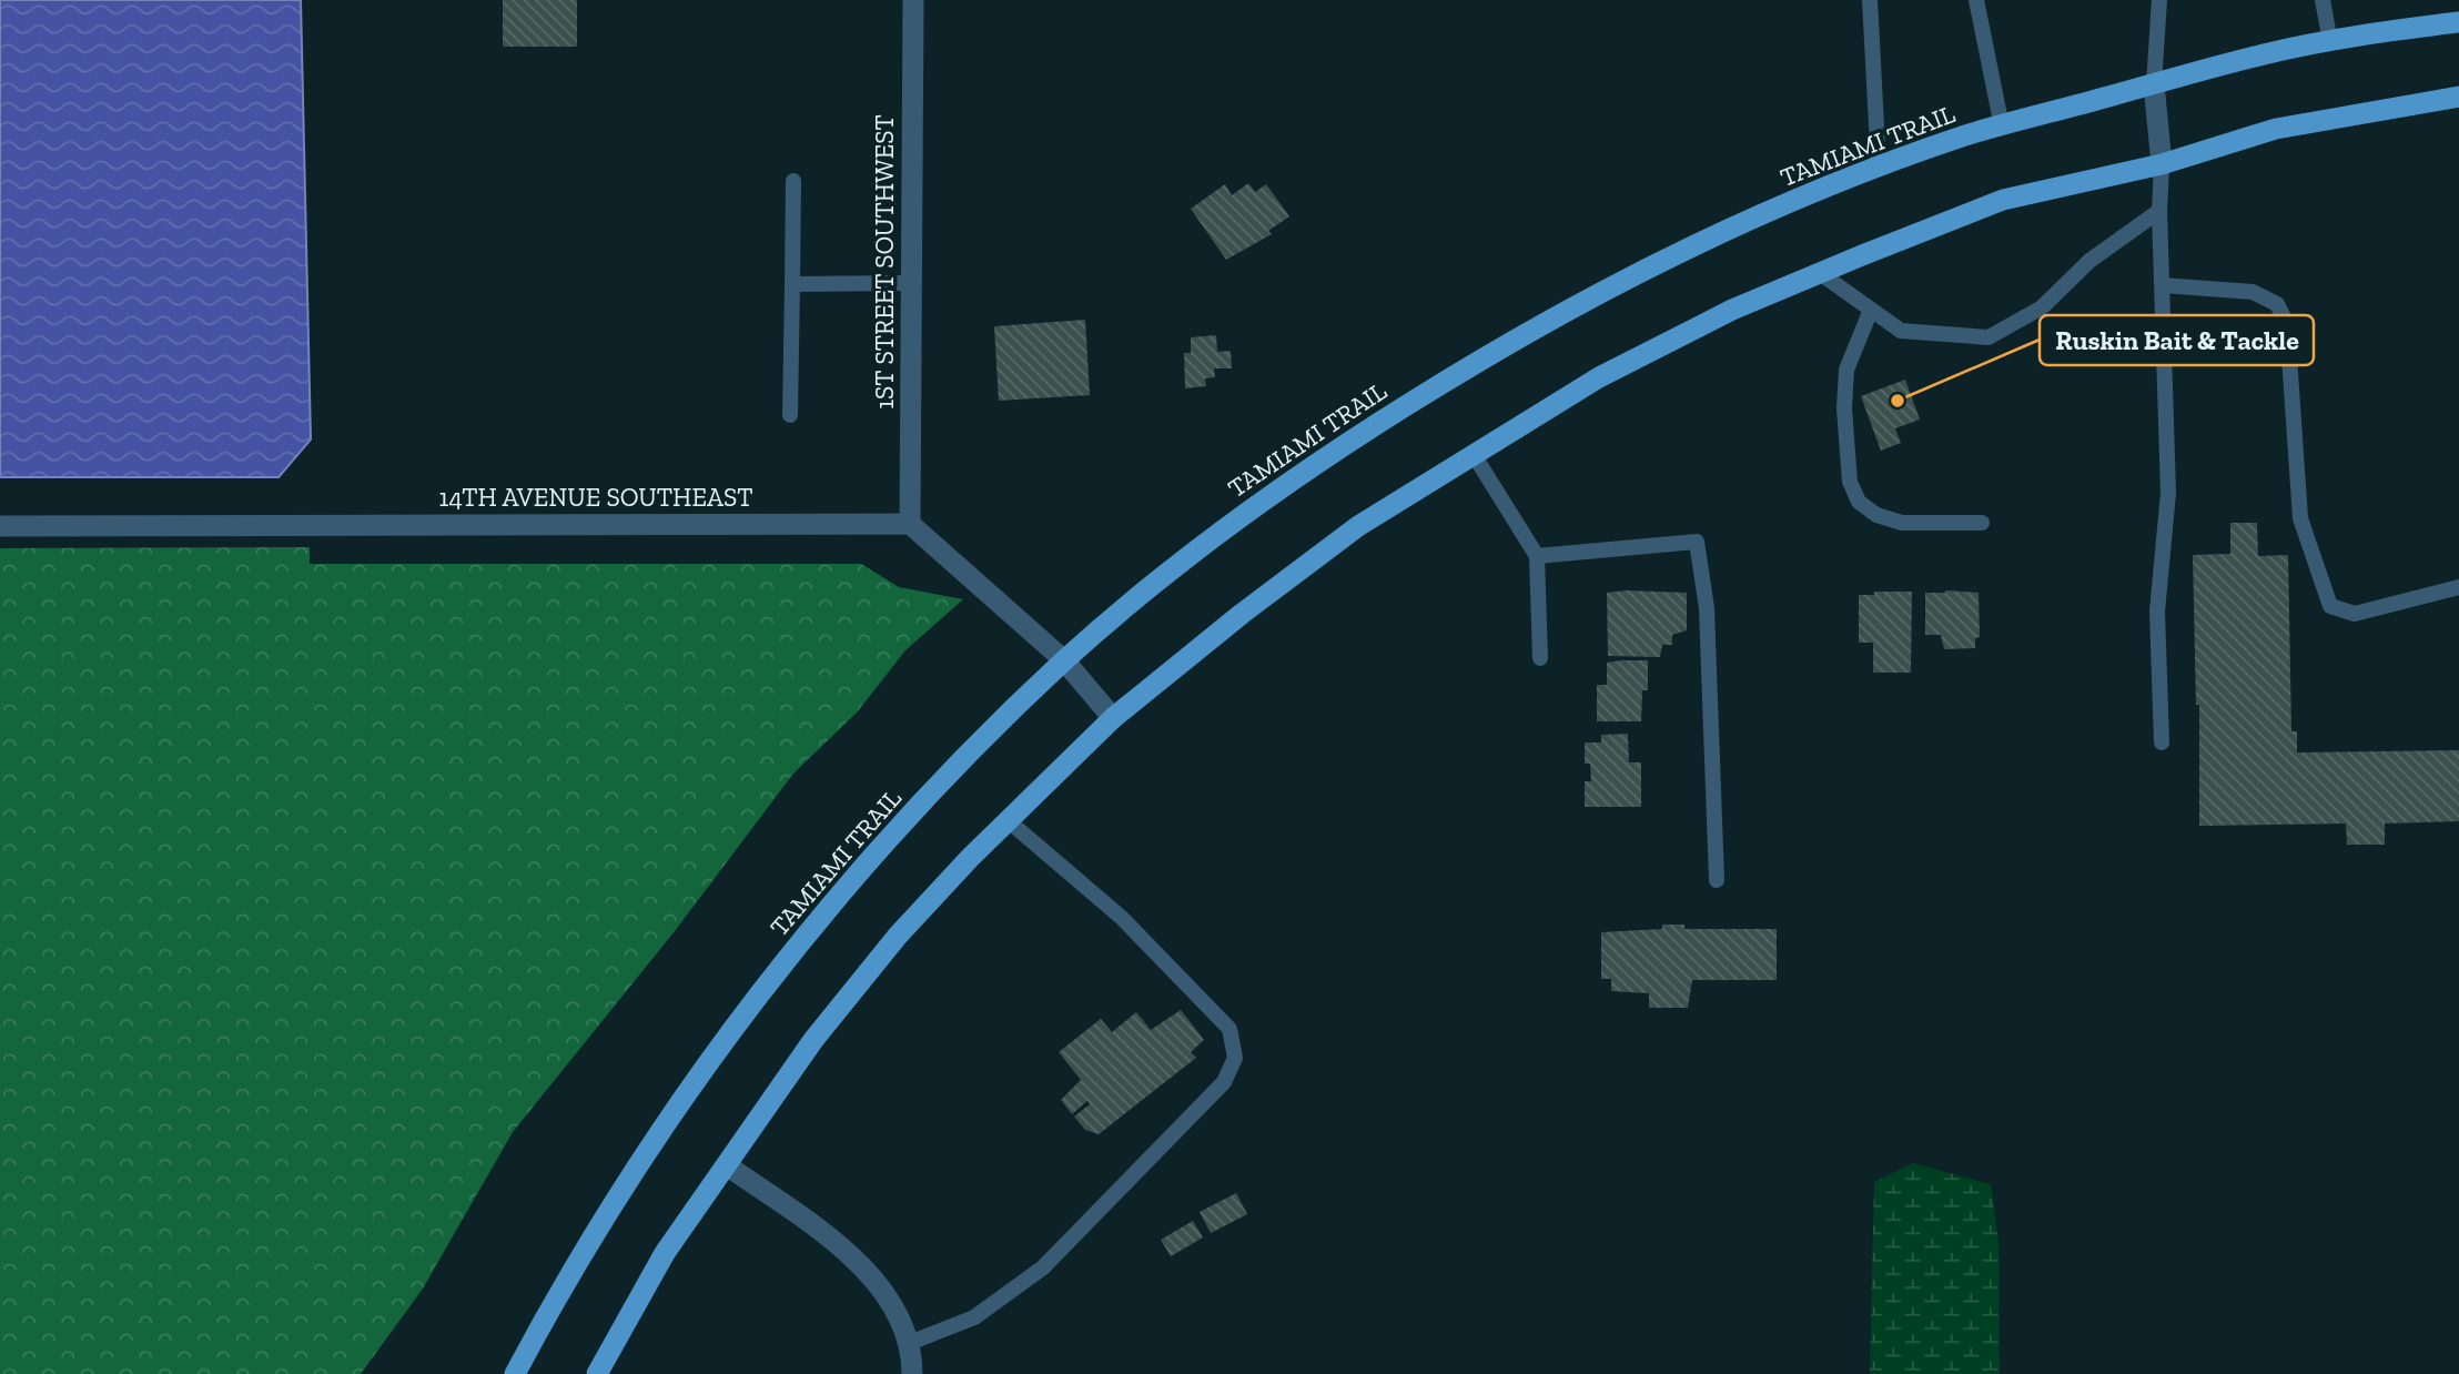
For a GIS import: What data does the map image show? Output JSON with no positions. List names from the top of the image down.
{
  "streets": {
    "main road": ["TAMIAMI TRAIL"],
    "street": ["1ST STREET SOUTHWEST", "14TH AVENUE SOUTHEAST"]
  },
  "crossings": [
    ["1ST STREET SOUTHWEST", "14TH AVENUE SOUTHEAST"]
  ],
  "places": ["Ruskin Bait & Tackle"]
}
